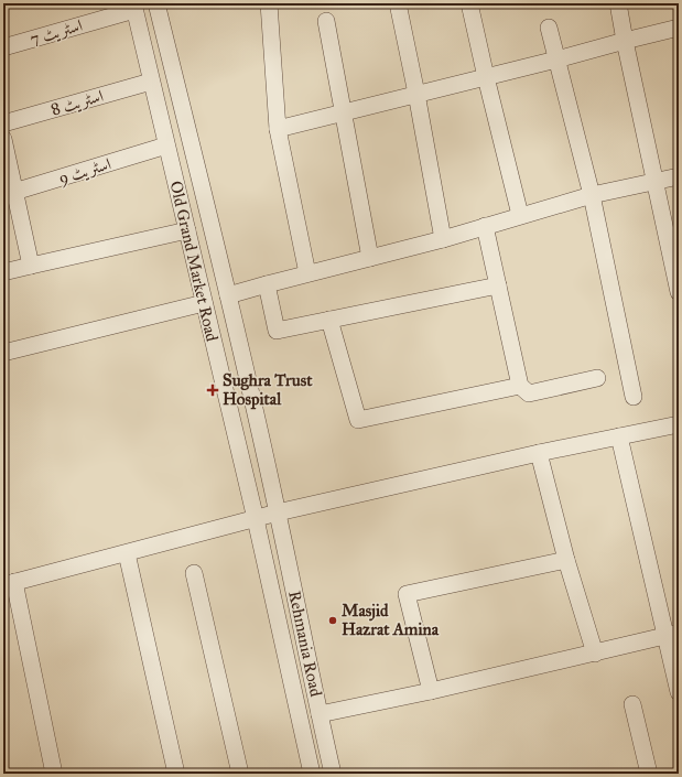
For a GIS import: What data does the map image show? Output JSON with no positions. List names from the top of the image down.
{
  "streets": {
    "street": [
      "اسٹریٹ 7",
      "اسٹریٹ 8",
      "اسٹریٹ 9",
      "Old Grand Market Road",
      "Rehmania Road"
    ]
  },
  "crossings": [
    ["اسٹریٹ 7", "Old Grand Market Road"],
    ["اسٹریٹ 8", "Old Grand Market Road"],
    ["اسٹریٹ 9", "Old Grand Market Road"],
    ["Old Grand Market Road", "Rehmania Road"]
  ],
  "places": {
    "health": ["Sughra Trust Hospital"],
    "other": ["Masjid Hazrat Amina"]
  }
}
